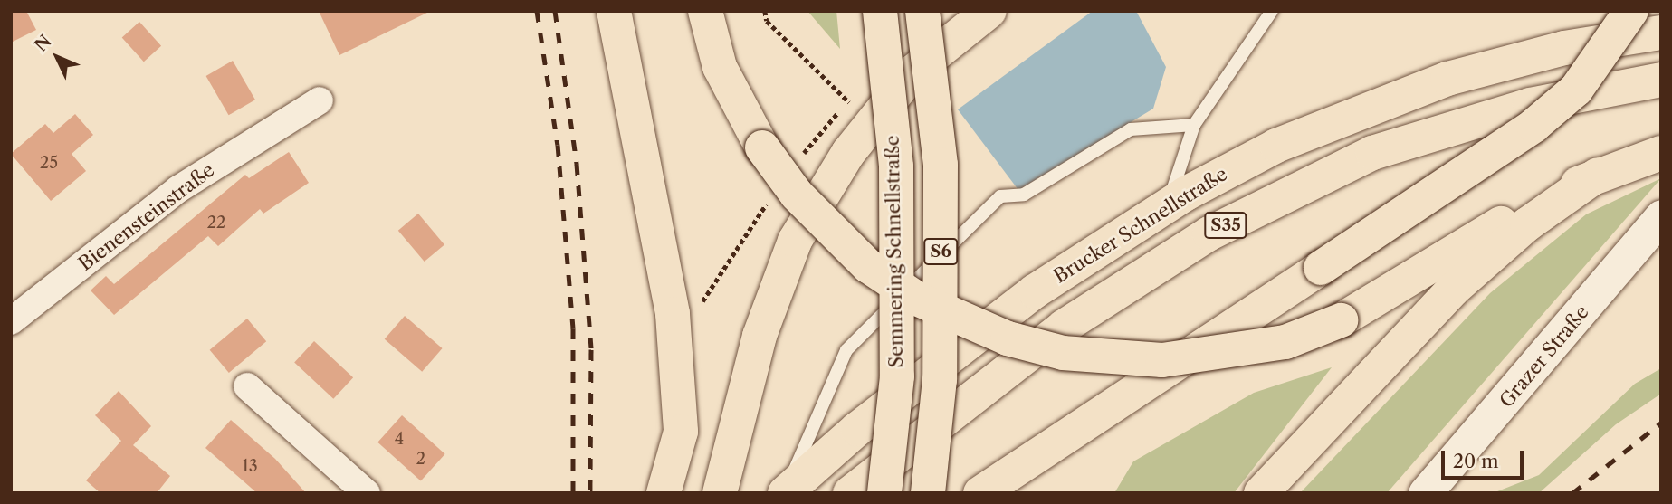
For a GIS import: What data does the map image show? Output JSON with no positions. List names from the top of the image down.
{
  "streets": {
    "highway": [
      "Brucker Schnellstraße",
      "S35",
      "Semmering Schnellstraße",
      "S6"
    ],
    "street": ["Bienensteinstraße", "Grazer Straße"]
  },
  "house_numbers": [
    "25",
    "22",
    "4",
    "2",
    "13"
  ],
  "scale_bar": "20 m",
  "north": "top left"
}
